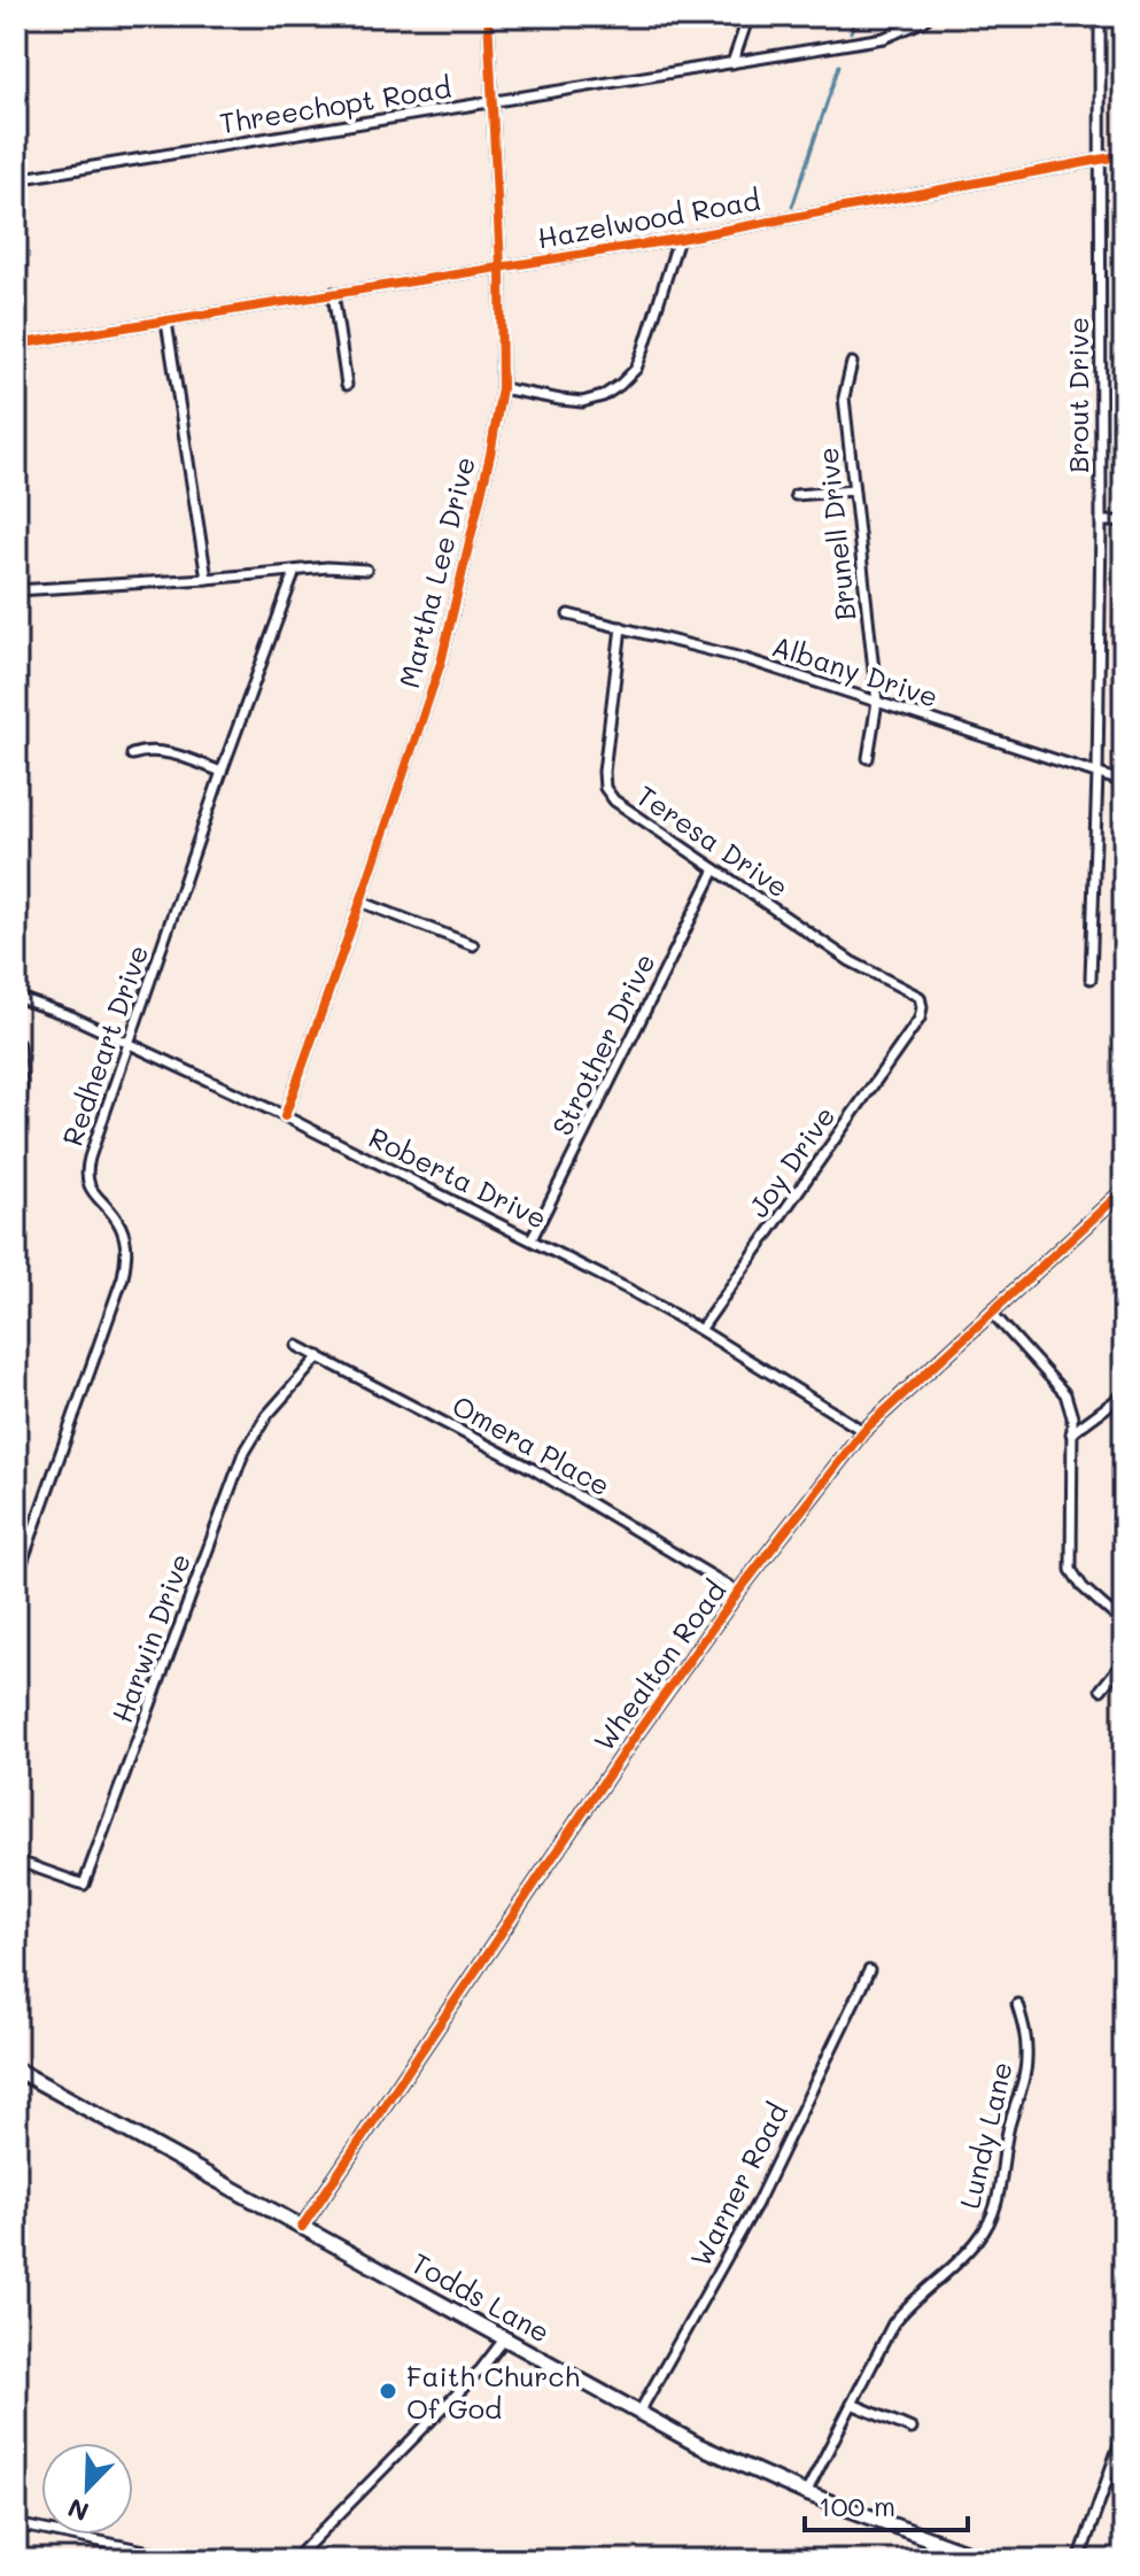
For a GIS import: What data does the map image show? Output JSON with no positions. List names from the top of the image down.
{
  "streets": {
    "main road": ["Todds Lane"],
    "street": [
      "Threechopt Road",
      "Hazelwood Road",
      "Brout Drive",
      "Brunell Drive",
      "Martha Lee Drive",
      "Albany Drive",
      "Teresa Drive",
      "Strother Drive",
      "Redheart Drive",
      "Joy Drive",
      "Roberta Drive",
      "Omera Place",
      "Harwin Drive",
      "Whealton Road",
      "Lundy Lane",
      "Warner Road"
    ]
  },
  "crossings": [
    ["Threechopt Road", "Martha Lee Drive"],
    ["Hazelwood Road", "Brout Drive"],
    ["Hazelwood Road", "Martha Lee Drive"],
    ["Brout Drive", "Albany Drive"],
    ["Brunell Drive", "Albany Drive"],
    ["Martha Lee Drive", "Roberta Drive"],
    ["Albany Drive", "Teresa Drive"],
    ["Teresa Drive", "Strother Drive"],
    ["Teresa Drive", "Joy Drive"],
    ["Strother Drive", "Roberta Drive"],
    ["Redheart Drive", "Roberta Drive"],
    ["Joy Drive", "Roberta Drive"],
    ["Roberta Drive", "Whealton Road"],
    ["Omera Place", "Harwin Drive"],
    ["Omera Place", "Whealton Road"],
    ["Whealton Road", "Todds Lane"],
    ["Lundy Lane", "Todds Lane"],
    ["Warner Road", "Todds Lane"]
  ],
  "places": ["Faith Church Of God"],
  "scale_bar": "100 m",
  "north": "bottom left"
}
